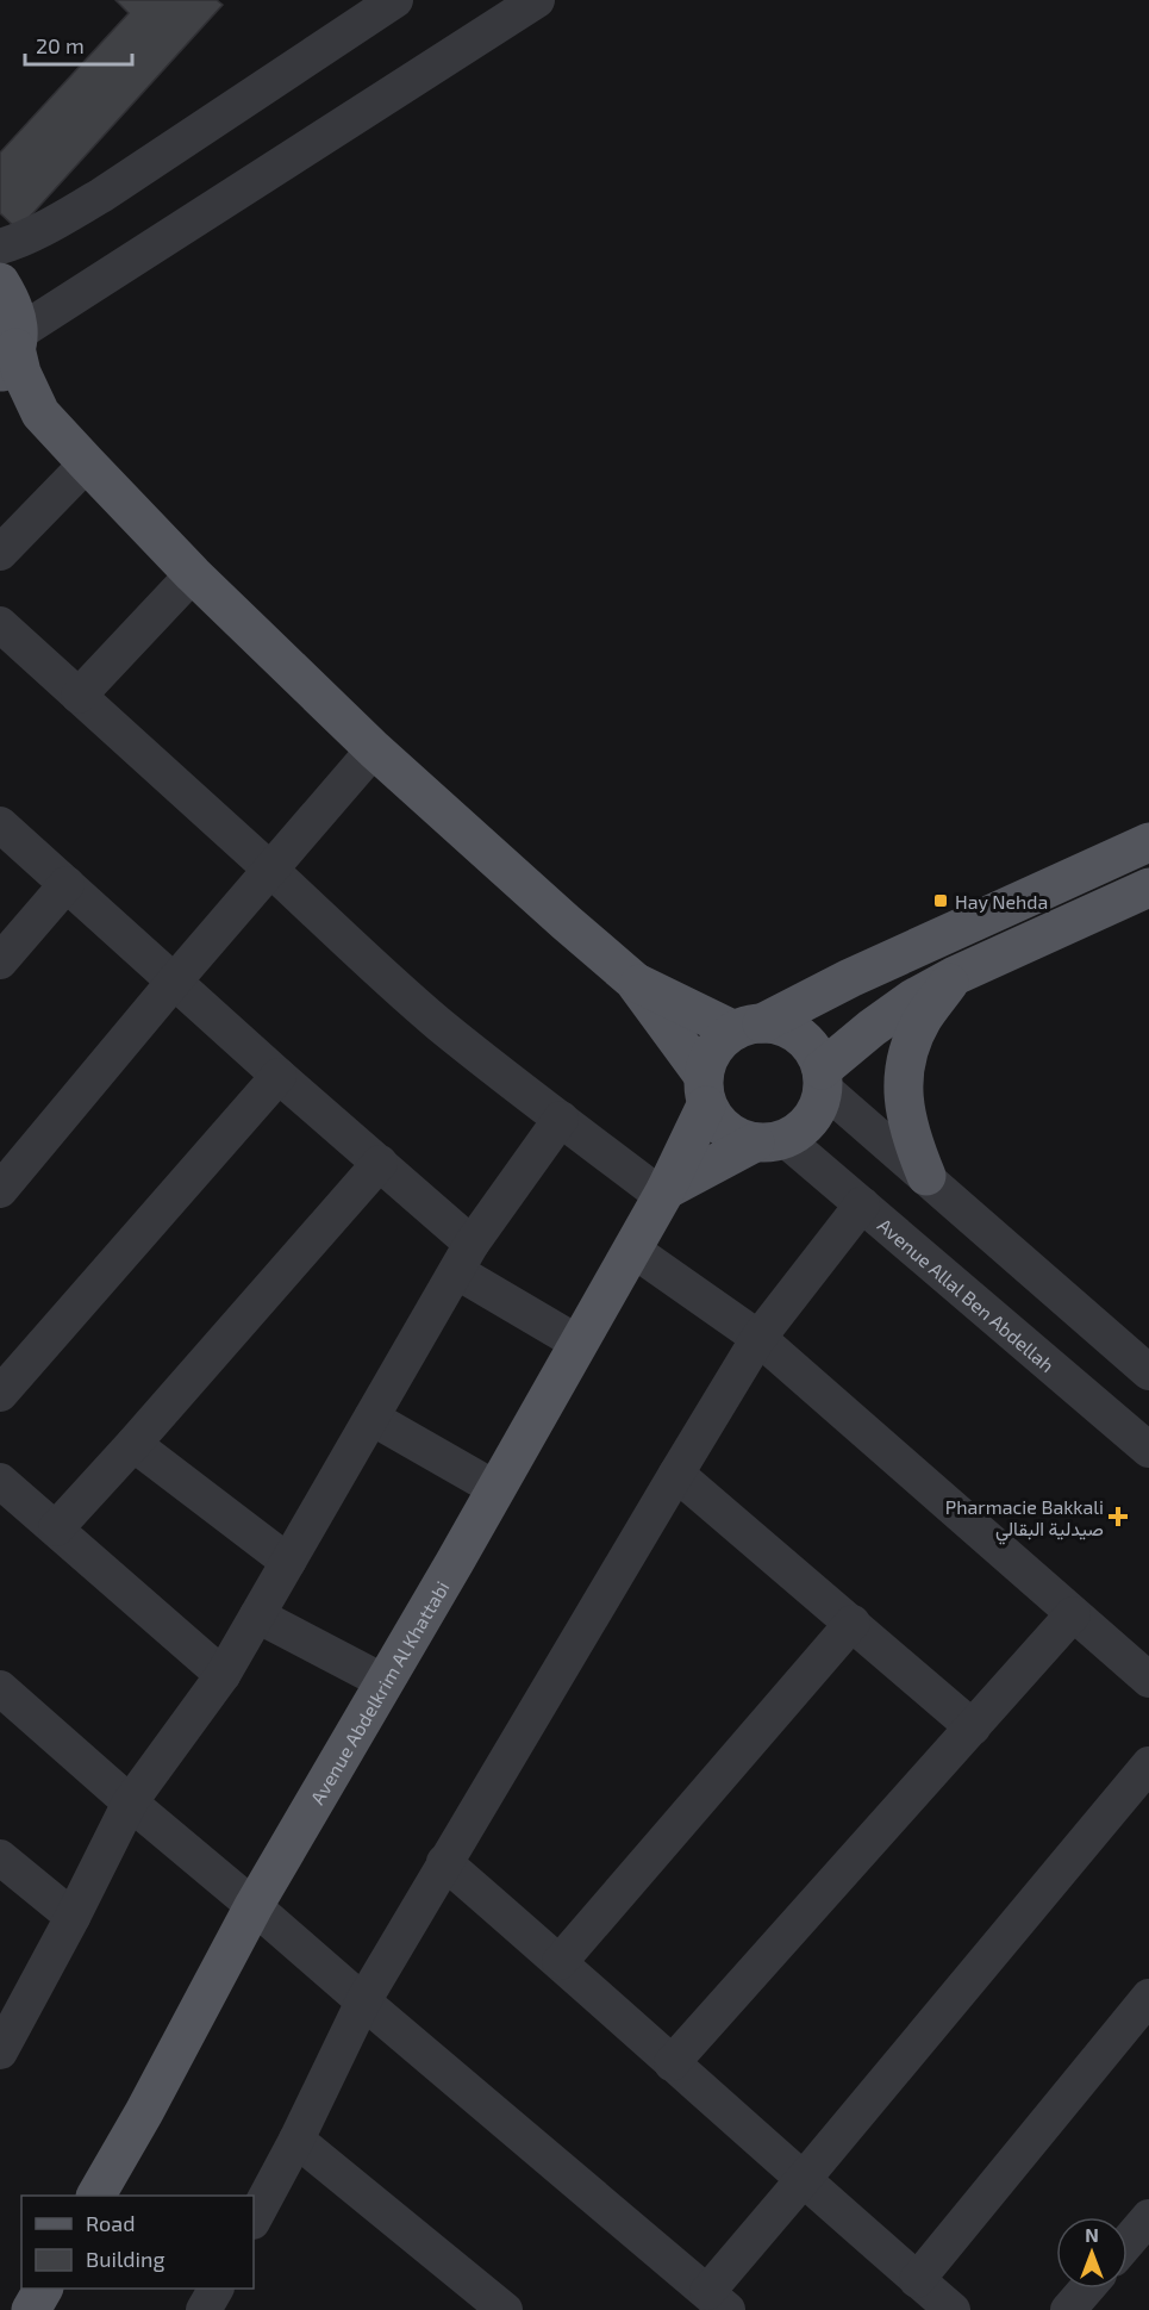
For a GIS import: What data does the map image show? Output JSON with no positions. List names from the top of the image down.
{
  "streets": {
    "main road": ["Avenue Abdelkrim Al Khattabi"],
    "street": ["Avenue Allal Ben Abdellah"]
  },
  "crossings": [
    ["Avenue Allal Ben Abdellah", "Avenue Abdelkrim Al Khattabi"]
  ],
  "places": {
    "transit": ["Hay Nehda"],
    "health": ["Pharmacie Bakkali صيدلية البقالي"]
  },
  "legend": ["Road", "Building"],
  "scale_bar": "20 m",
  "north": "top"
}
